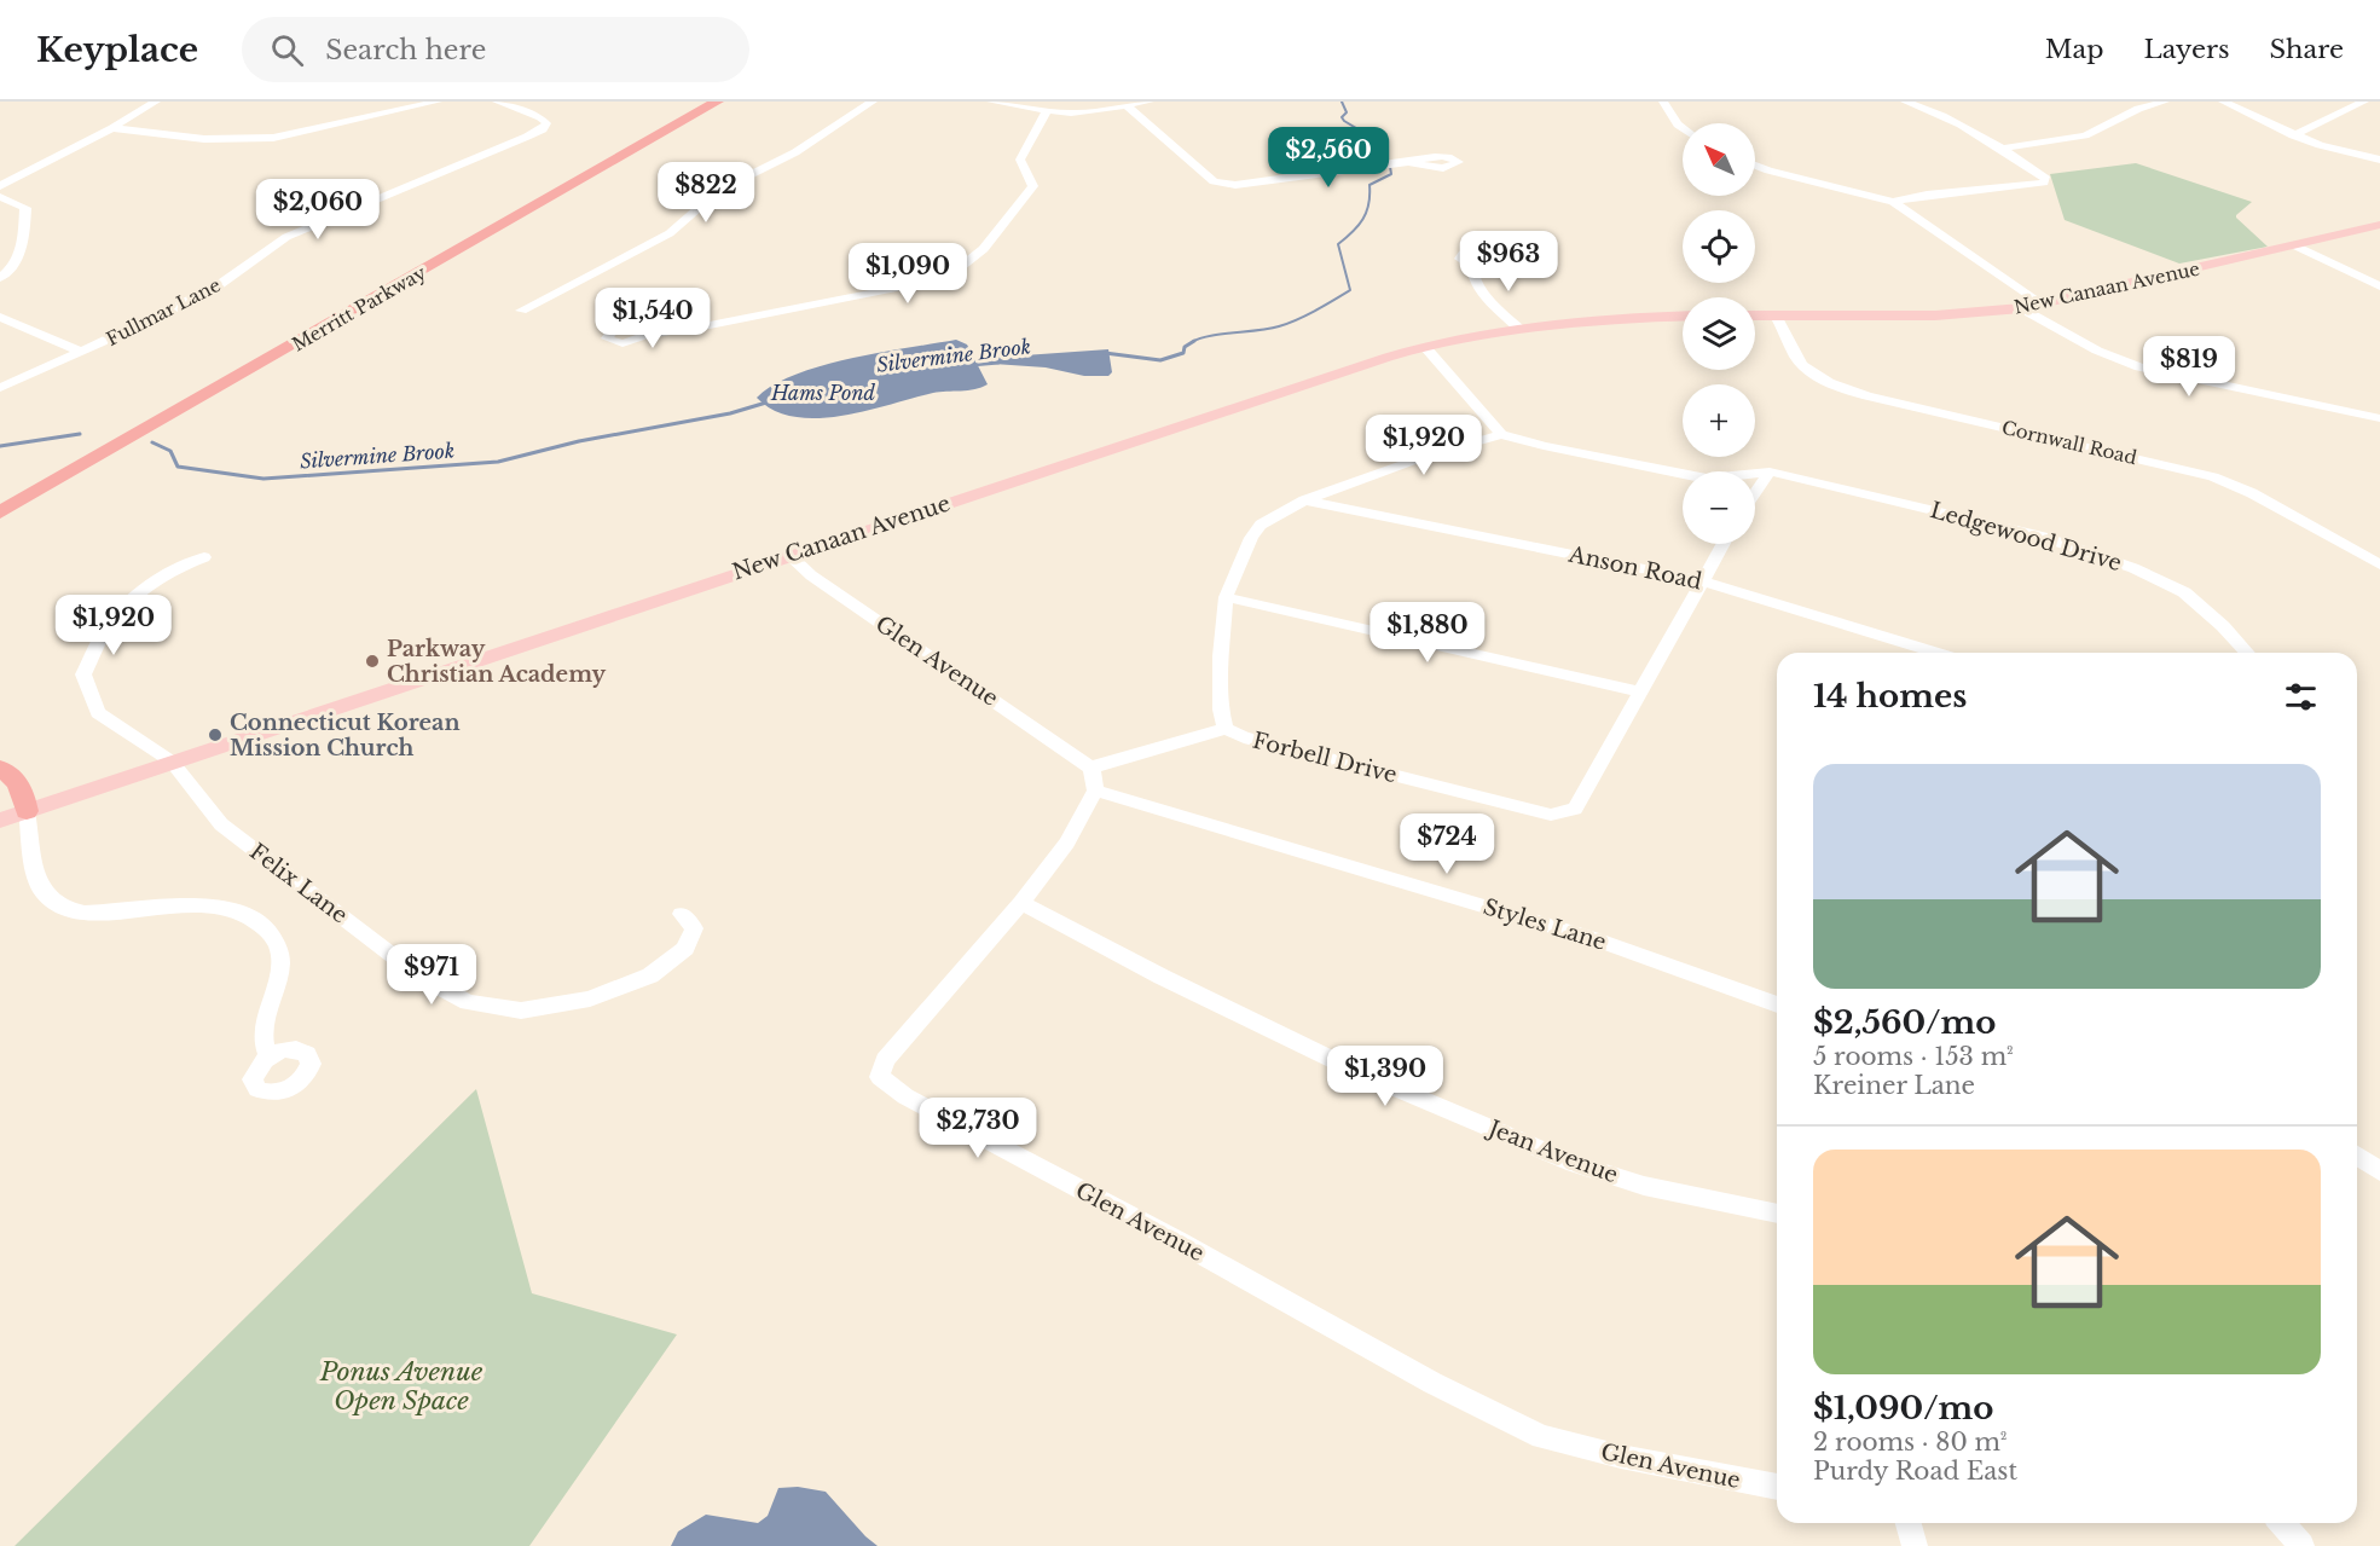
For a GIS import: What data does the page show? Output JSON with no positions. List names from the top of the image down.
{
  "streets": {
    "highway": ["Merritt Parkway"],
    "main road": ["New Canaan Avenue"],
    "street": [
      "Fullmar Lane",
      "Cornwall Road",
      "Ledgewood Drive",
      "Anson Road",
      "Glen Avenue",
      "Forbell Drive",
      "Felix Lane",
      "Styles Lane",
      "Jean Avenue"
    ]
  },
  "crossings": [
    ["New Canaan Avenue", "Cornwall Road"],
    ["New Canaan Avenue", "Glen Avenue"],
    ["New Canaan Avenue", "Felix Lane"],
    ["Anson Road", "Forbell Drive"],
    ["Glen Avenue", "Styles Lane"],
    ["Glen Avenue", "Jean Avenue"]
  ],
  "water": ["Silvermine Brook", "Hams Pond"],
  "parks": ["Ponus Avenue Open Space"],
  "places": ["Parkway Christian Academy", "Connecticut Korean Mission Church"],
  "north": "top left",
  "page": {
    "header": "Keyplace",
    "search": "Search here",
    "nav": ["Map", "Layers", "Share"],
    "map_buttons": ["+", "−"],
    "price": [
      "$2,560",
      "$822",
      "$2,060",
      "$963",
      "$1,090",
      "$1,540",
      "$819",
      "$1,920",
      "$1,920",
      "$1,880",
      "$724",
      "$971",
      "$1,390",
      "$2,730"
    ],
    "heading": "14 homes",
    "list": [
      {
        "name": "$2,560/mo",
        "note": "5 rooms · 153 m² · Kreiner Lane"
      },
      {
        "name": "$1,090/mo",
        "note": "2 rooms · 80 m² · Purdy Road East"
      }
    ]
  }
}
